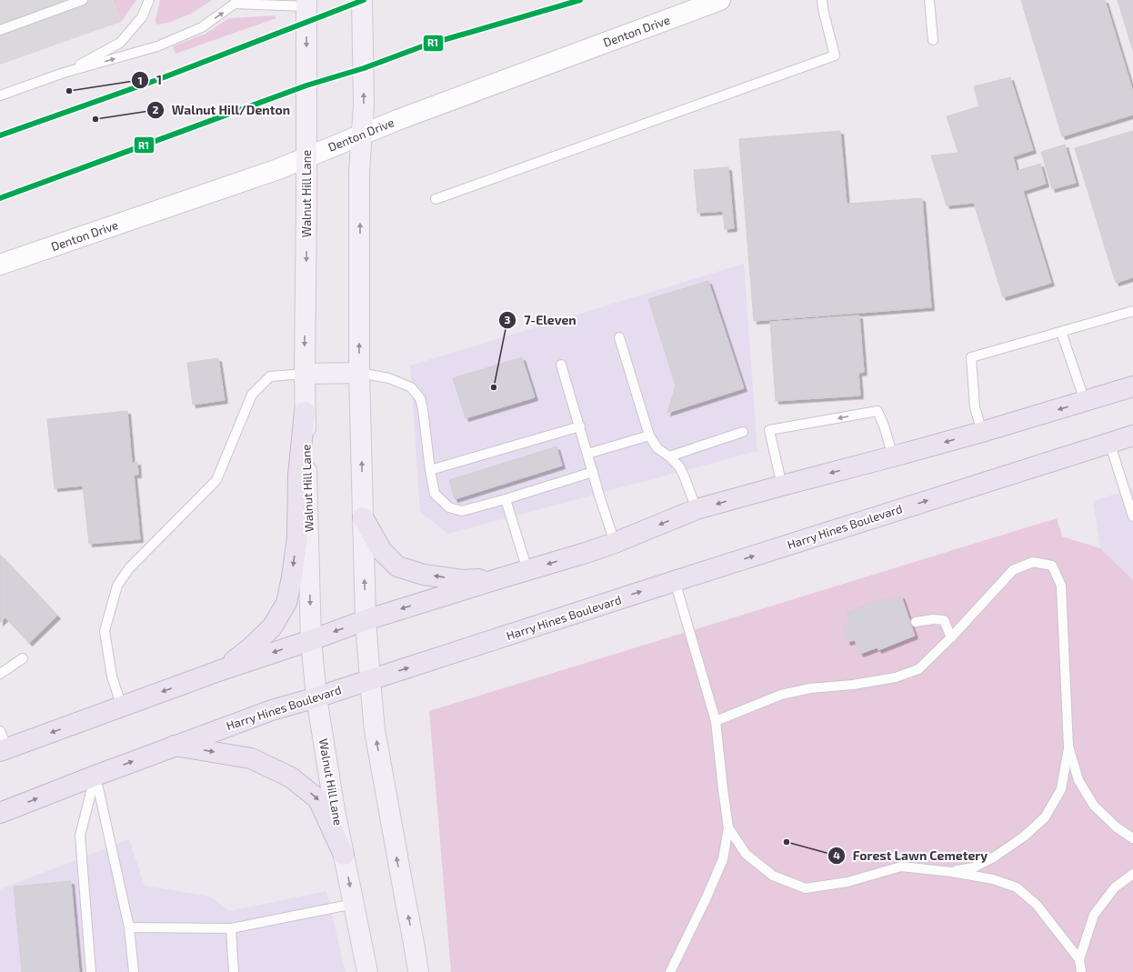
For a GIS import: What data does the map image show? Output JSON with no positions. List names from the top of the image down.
{
  "streets": {
    "main road": ["Walnut Hill Lane", "Harry Hines Boulevard"],
    "street": ["Denton Drive"]
  },
  "crossings": [
    ["Denton Drive", "Walnut Hill Lane"],
    ["Walnut Hill Lane", "Harry Hines Boulevard"]
  ],
  "places": [
    "1",
    "Walnut Hill/Denton",
    "7-Eleven",
    "Forest Lawn Cemetery"
  ],
  "lines": ["transit line R1"]
}
